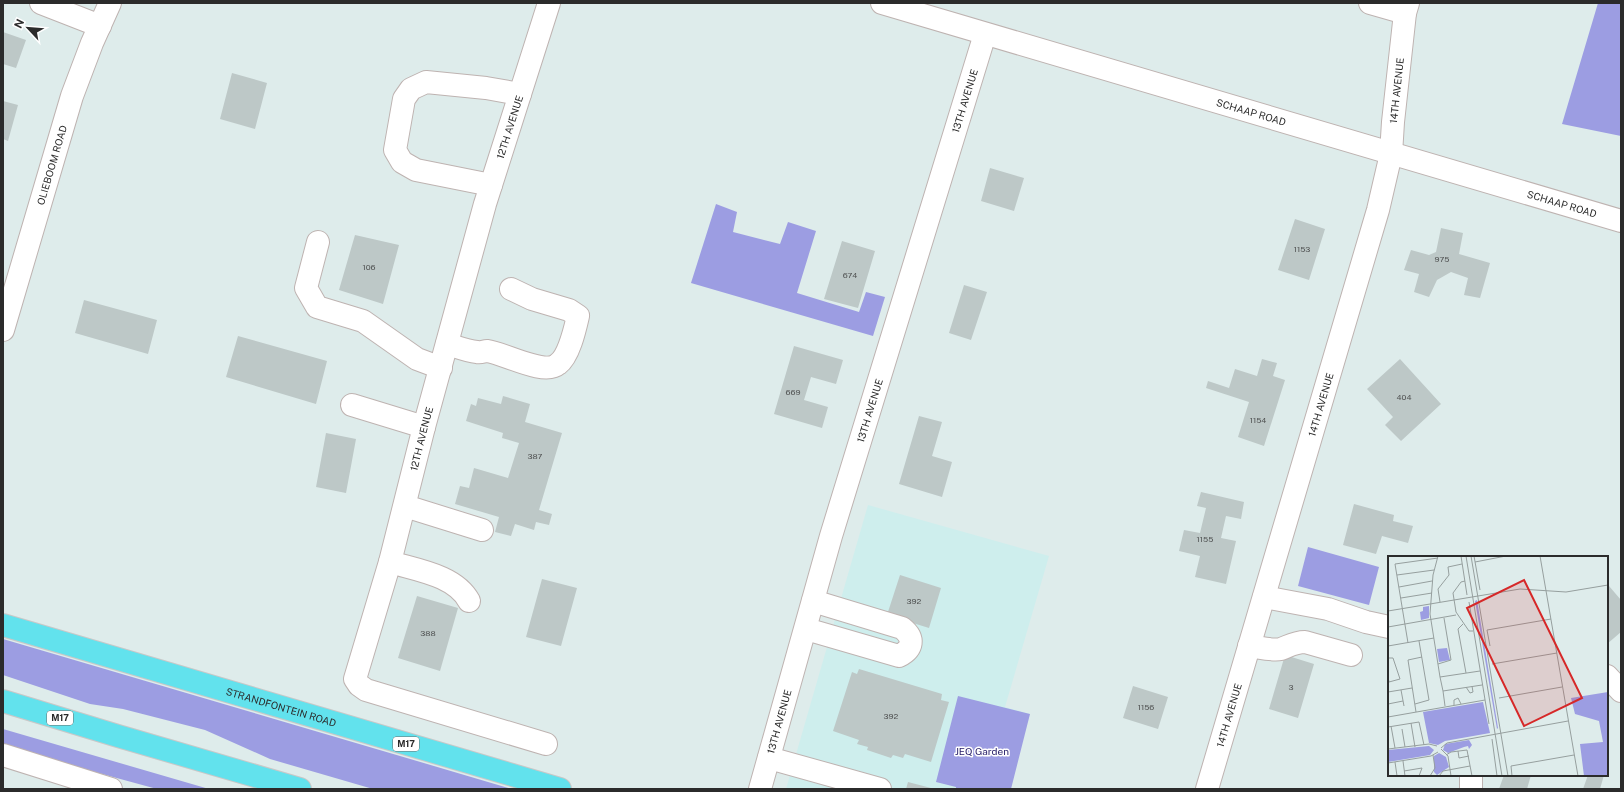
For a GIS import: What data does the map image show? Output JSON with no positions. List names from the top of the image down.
{
  "streets": {
    "main road": ["STRANDFONTEIN ROAD", "M17"],
    "street": [
      "14TH AVENUE",
      "13TH AVENUE",
      "SCHAAP ROAD",
      "12TH AVENUE",
      "OLIEBOOM ROAD"
    ]
  },
  "crossings": [
    ["14TH AVENUE", "SCHAAP ROAD"],
    ["13TH AVENUE", "SCHAAP ROAD"]
  ],
  "parks": ["JEQ Garden"],
  "house_numbers": [
    "1153",
    "975",
    "106",
    "674",
    "669",
    "404",
    "1154",
    "387",
    "1155",
    "392",
    "388",
    "3",
    "1156",
    "392"
  ],
  "north": "top left"
}
